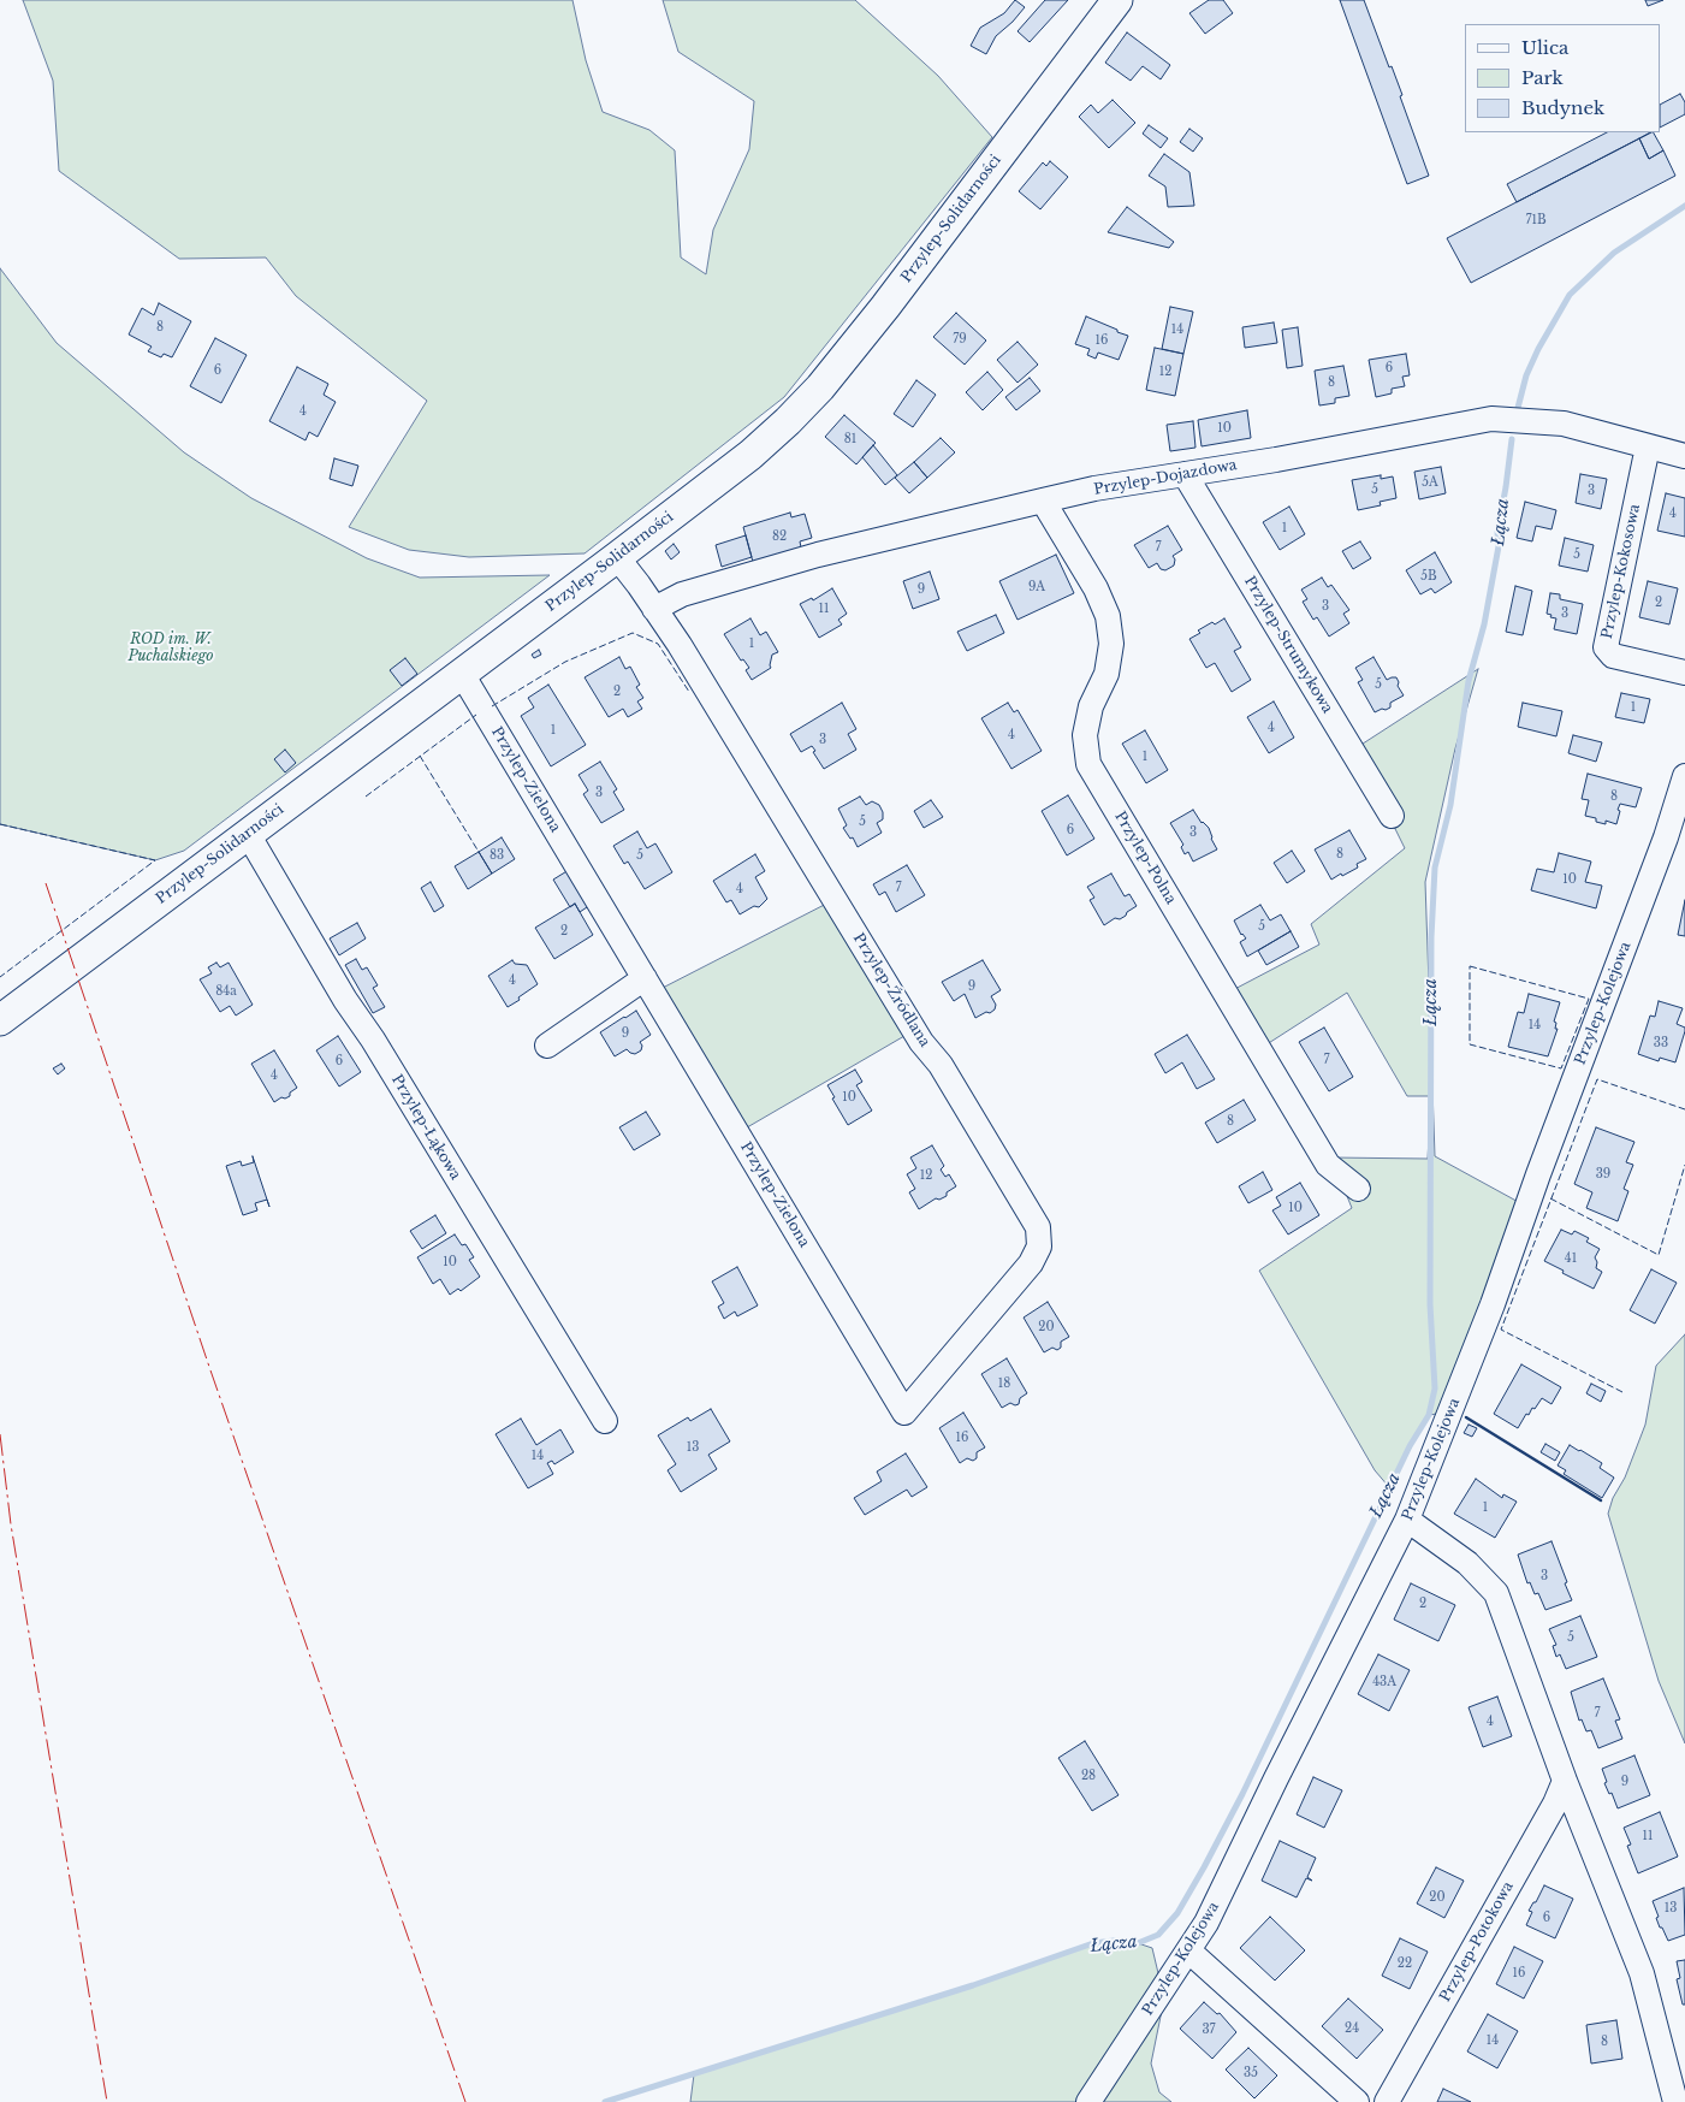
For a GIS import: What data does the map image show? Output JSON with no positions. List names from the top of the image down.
{
  "streets": {
    "main road": ["Przylep-Solidarności"],
    "street": [
      "Przylep-Dojazdowa",
      "Przylep-Kokosowa",
      "Przylep-Strumykowa",
      "Przylep-Zielona",
      "Przylep-Polna",
      "Przylep-Źródlana",
      "Przylep-Kolejowa",
      "Przylep-Łąkowa",
      "Przylep-Potokowa"
    ]
  },
  "crossings": [
    ["Przylep-Solidarności", "Przylep-Zielona"],
    ["Przylep-Solidarności", "Przylep-Źródlana"],
    ["Przylep-Solidarności", "Przylep-Łąkowa"],
    ["Przylep-Dojazdowa", "Przylep-Kokosowa"],
    ["Przylep-Dojazdowa", "Przylep-Strumykowa"],
    ["Przylep-Dojazdowa", "Przylep-Polna"],
    ["Przylep-Dojazdowa", "Przylep-Źródlana"],
    ["Przylep-Zielona", "Przylep-Źródlana"]
  ],
  "water": ["Łącza"],
  "parks": ["ROD im. W. Puchalskiego"],
  "house_numbers": [
    "71B",
    "8",
    "14",
    "79",
    "16",
    "6",
    "6",
    "12",
    "8",
    "4",
    "10",
    "81",
    "5A",
    "5",
    "3",
    "4",
    "1",
    "82",
    "7",
    "5",
    "5B",
    "9A",
    "9",
    "2",
    "3",
    "11",
    "3",
    "1",
    "5",
    "2",
    "1",
    "4",
    "1",
    "4",
    "3",
    "1",
    "3",
    "8",
    "5",
    "6",
    "3",
    "8",
    "83",
    "5",
    "10",
    "7",
    "4",
    "5",
    "2",
    "4",
    "9",
    "84a",
    "14",
    "9",
    "33",
    "7",
    "6",
    "4",
    "10",
    "8",
    "39",
    "12",
    "10",
    "41",
    "10",
    "20",
    "18",
    "16",
    "13",
    "14",
    "1",
    "3",
    "2",
    "5",
    "43A",
    "7",
    "4",
    "28",
    "9",
    "11",
    "20",
    "13",
    "6",
    "22",
    "16",
    "24",
    "37",
    "14",
    "8",
    "35"
  ],
  "legend": ["Ulica", "Park", "Budynek"]
}
